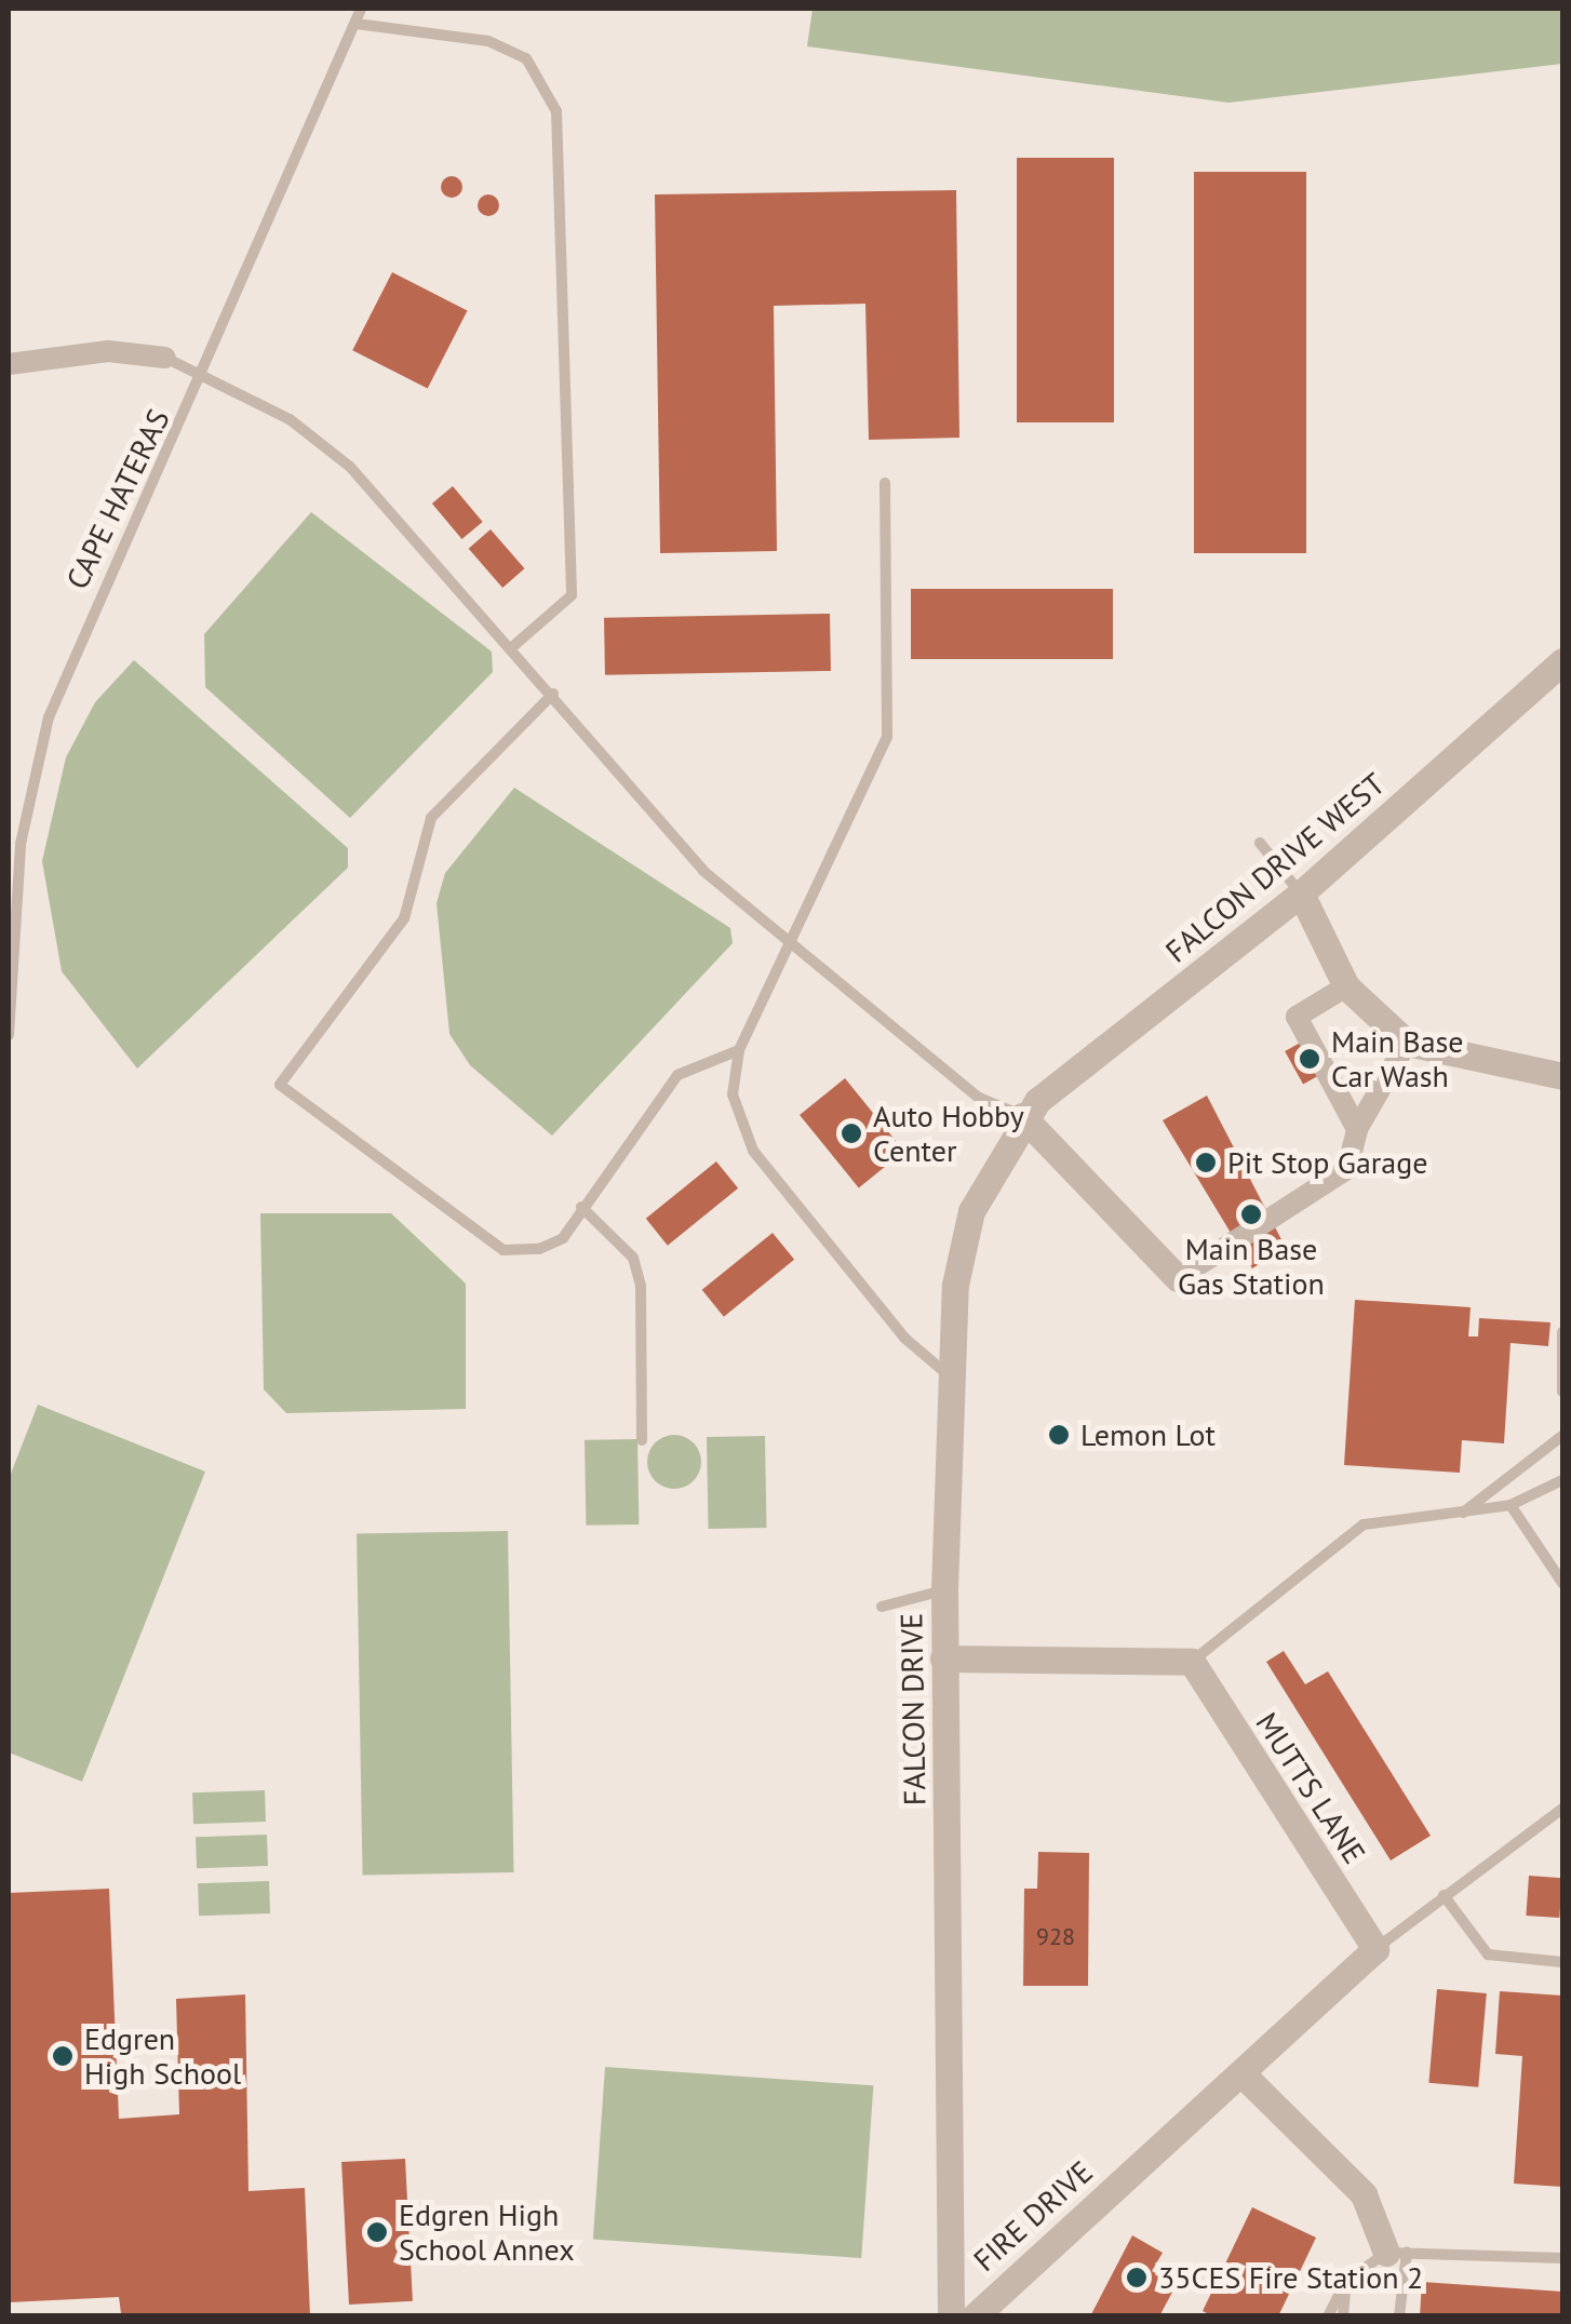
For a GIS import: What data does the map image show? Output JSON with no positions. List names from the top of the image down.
{
  "streets": {
    "street": [
      "FALCON DRIVE WEST",
      "FALCON DRIVE",
      "MUTTS LANE",
      "FIRE DRIVE"
    ],
    "lane": ["CAPE HATERAS"]
  },
  "crossings": [
    ["FALCON DRIVE WEST", "FALCON DRIVE"],
    ["MUTTS LANE", "FIRE DRIVE"]
  ],
  "places": [
    "Main Base Car Wash",
    "Auto Hobby Center",
    "Pit Stop Garage",
    "Main Base Gas Station",
    "Lemon Lot",
    "Edgren High School",
    "Edgren High School Annex",
    "35CES Fire Station 2"
  ],
  "house_numbers": ["928"]
}
